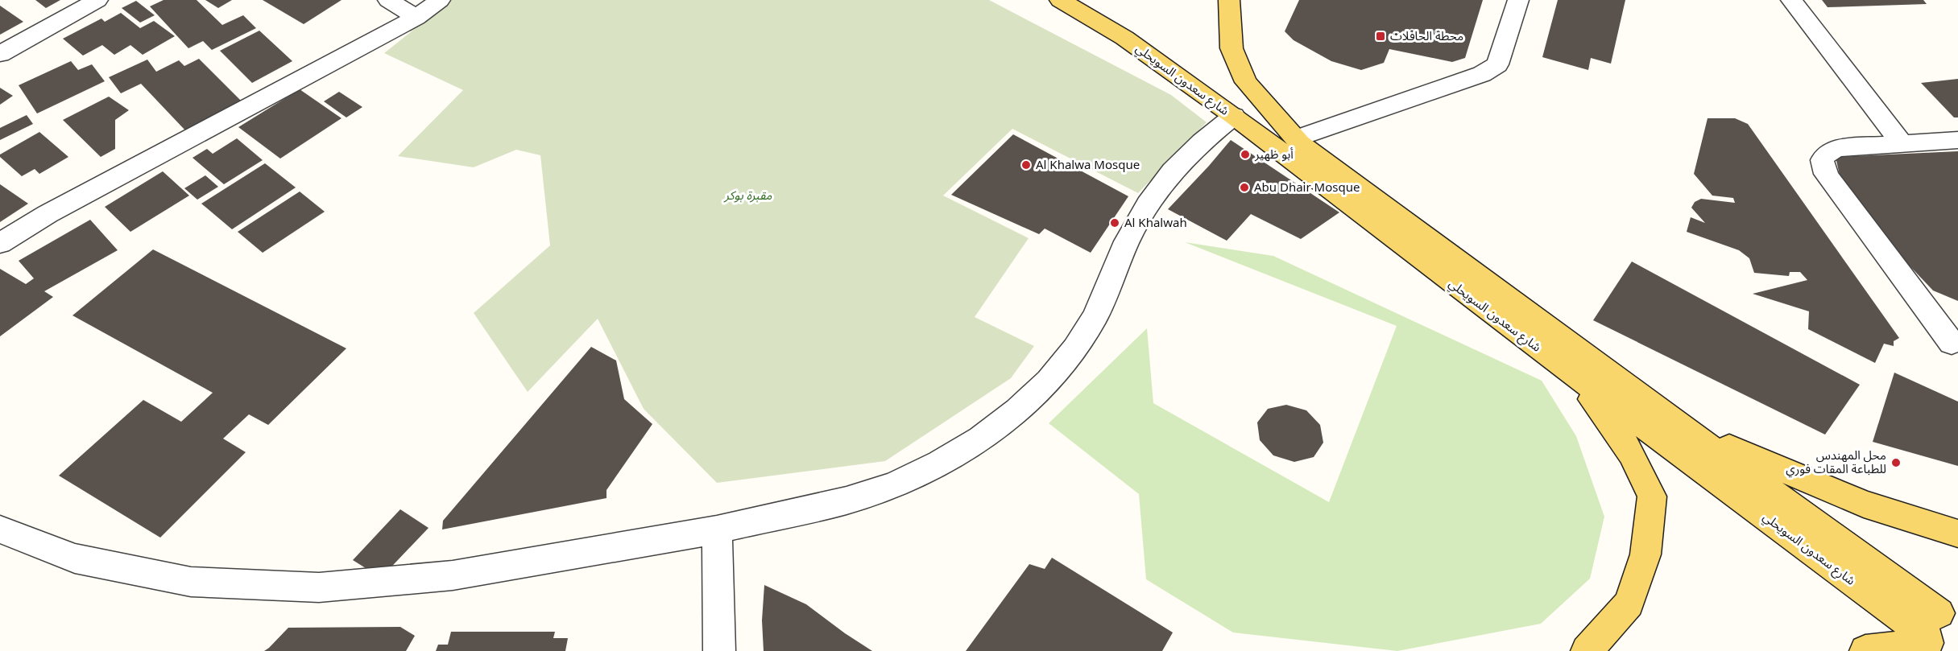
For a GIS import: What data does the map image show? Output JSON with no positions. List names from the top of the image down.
{
  "streets": {
    "main road": ["شارع سعدون السويحلي"]
  },
  "parks": ["مقبرة بوكر"],
  "places": {
    "transit": ["محطة الحافلات"],
    "other": [
      "أبو ظهير",
      "Al Khalwa Mosque",
      "Abu Dhair Mosque",
      "Al Khalwah",
      "محل المهندس للطباعة المقات فوري"
    ]
  }
}
